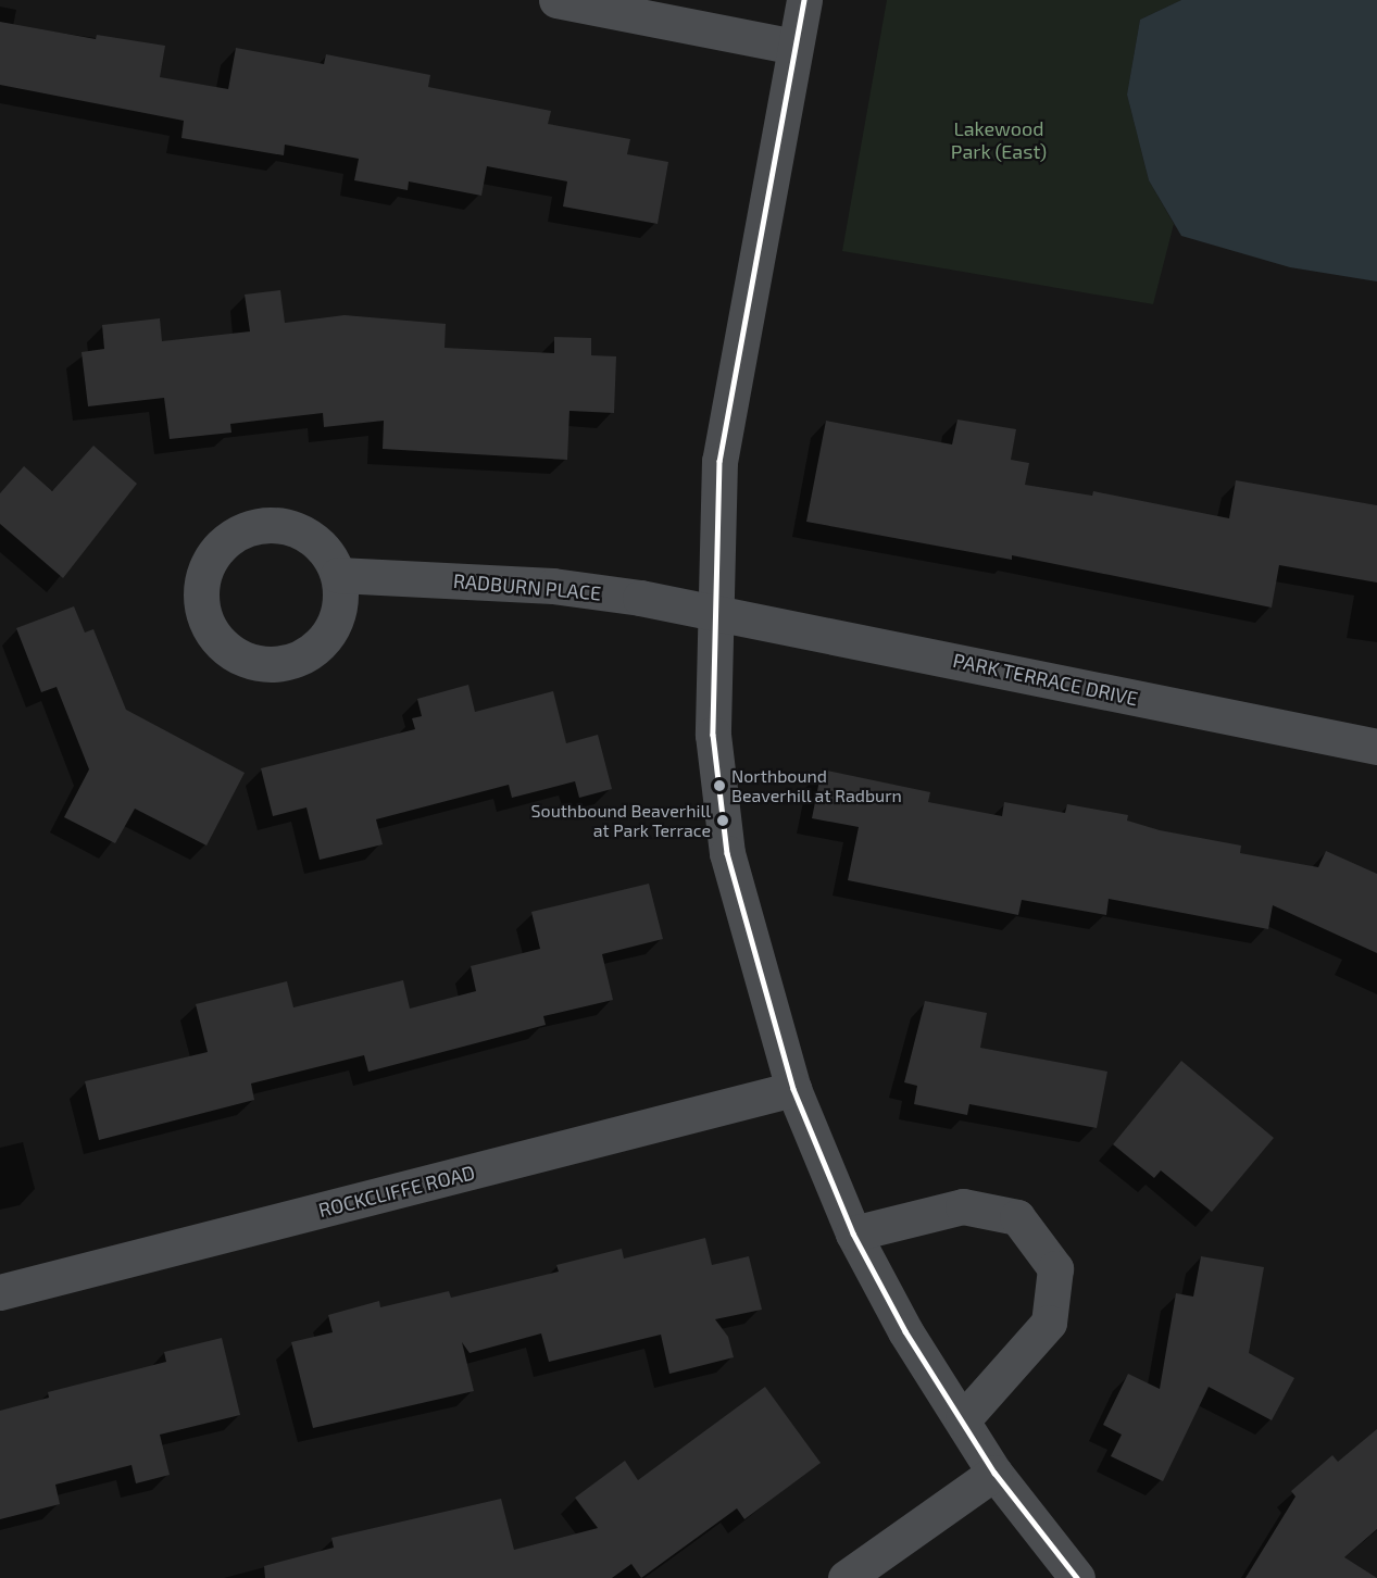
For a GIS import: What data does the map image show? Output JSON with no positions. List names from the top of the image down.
{
  "streets": {
    "street": ["RADBURN PLACE", "PARK TERRACE DRIVE", "ROCKCLIFFE ROAD"]
  },
  "crossings": [
    ["RADBURN PLACE", "PARK TERRACE DRIVE"]
  ],
  "parks": ["Lakewood Park (East)"],
  "places": ["Northbound Beaverhill at Radburn", "Southbound Beaverhill at Park Terrace"]
}
